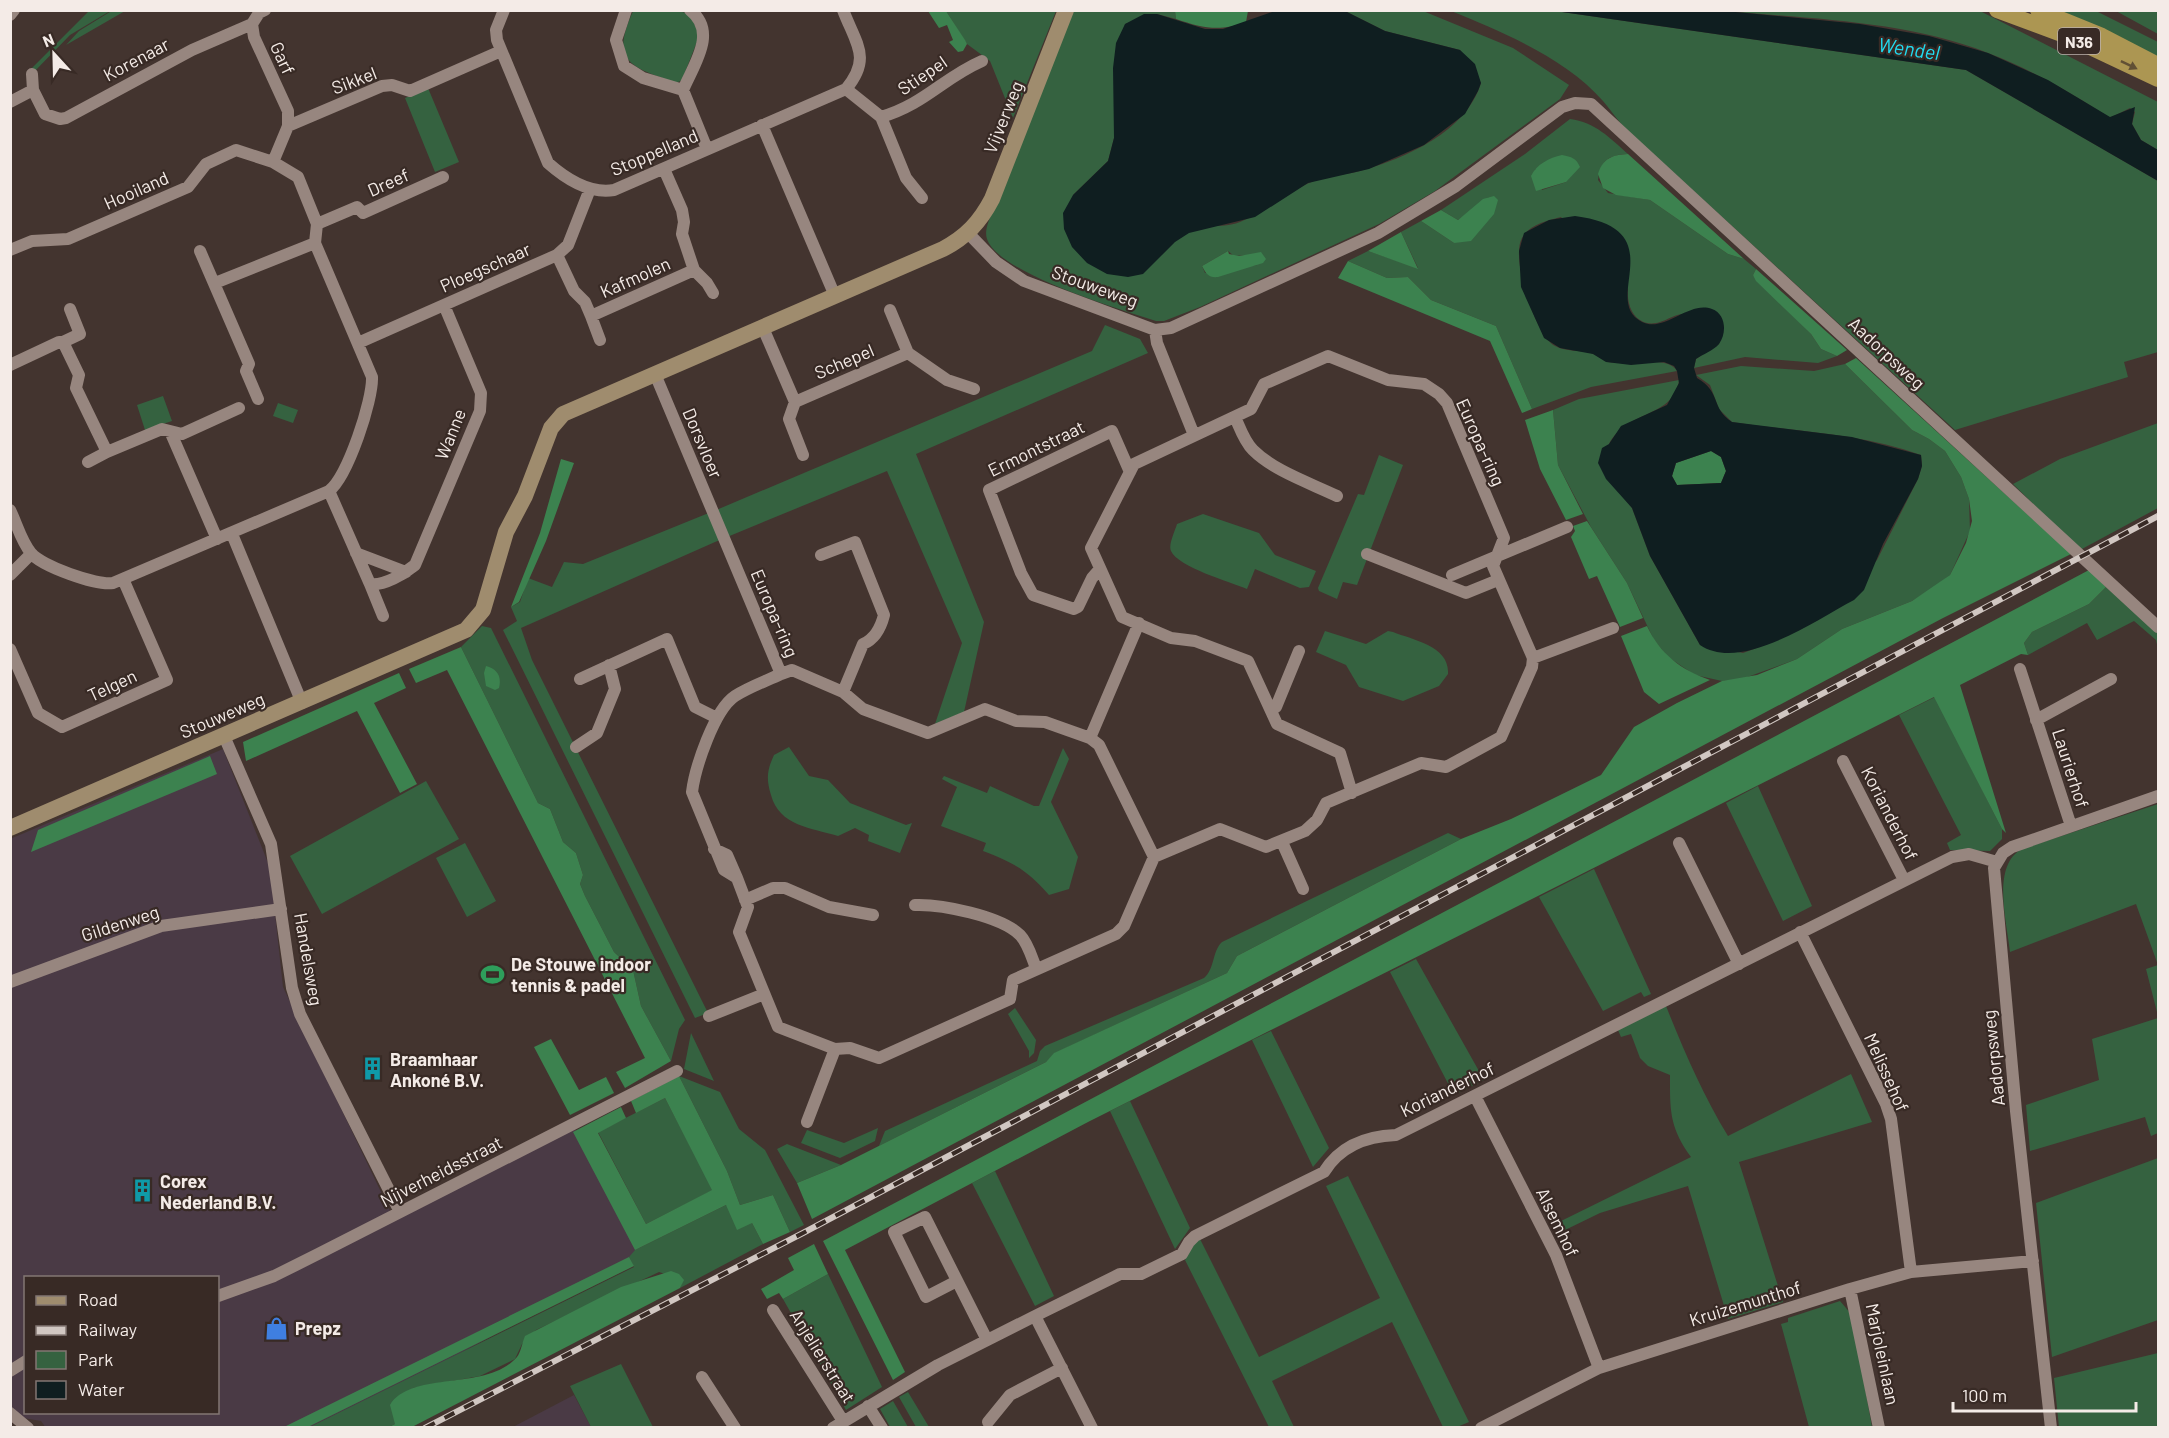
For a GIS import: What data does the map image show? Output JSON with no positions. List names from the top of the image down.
{
  "streets": {
    "highway": ["N36"],
    "main road": ["Vijverweg", "Stouweweg"],
    "street": [
      "Garf",
      "Korenaar",
      "Stiepel",
      "Sikkel",
      "Stoppelland",
      "Dreef",
      "Hooiland",
      "Ploegschaar",
      "Kafmolen",
      "Aadorpsweg",
      "Schepel",
      "Wanne",
      "Europa-ring",
      "Dorsvloer",
      "Ermontstraat",
      "Telgen",
      "Laurierhof",
      "Korianderhof",
      "Gildenweg",
      "Handelsweg",
      "Melissehof",
      "Nijverheidsstraat",
      "Alsemhof",
      "Kruizemunthof",
      "Marjoleinlaan",
      "Anjelierstraat"
    ]
  },
  "crossings": [
    ["Garf", "Korenaar"],
    ["Garf", "Sikkel"],
    ["Sikkel", "Stoppelland"],
    ["Vijverweg", "Stouweweg"],
    ["Stoppelland", "Ploegschaar"],
    ["Stoppelland", "Kafmolen"],
    ["Dreef", "Hooiland"],
    ["Hooiland", "Ploegschaar"],
    ["Ploegschaar", "Kafmolen"],
    ["Ploegschaar", "Wanne"],
    ["Stouweweg", "Aadorpsweg"],
    ["Stouweweg", "Dorsvloer"],
    ["Stouweweg", "Handelsweg"],
    ["Aadorpsweg", "Korianderhof"],
    ["Aadorpsweg", "Kruizemunthof"],
    ["Europa-ring", "Dorsvloer"],
    ["Europa-ring", "Ermontstraat"],
    ["Korianderhof", "Melissehof"],
    ["Korianderhof", "Alsemhof"],
    ["Korianderhof", "Anjelierstraat"],
    ["Gildenweg", "Handelsweg"],
    ["Handelsweg", "Nijverheidsstraat"],
    ["Melissehof", "Kruizemunthof"],
    ["Alsemhof", "Kruizemunthof"],
    ["Kruizemunthof", "Marjoleinlaan"]
  ],
  "water": ["Wendel"],
  "places": {
    "sports": ["De Stouwe indoor tennis & padel"],
    "building": ["Braamhaar Ankoné B.V.", "Corex Nederland B.V."],
    "shop": ["Prepz"]
  },
  "legend": [
    "Road",
    "Railway",
    "Park",
    "Water"
  ],
  "scale_bar": "100 m",
  "north": "top"
}
